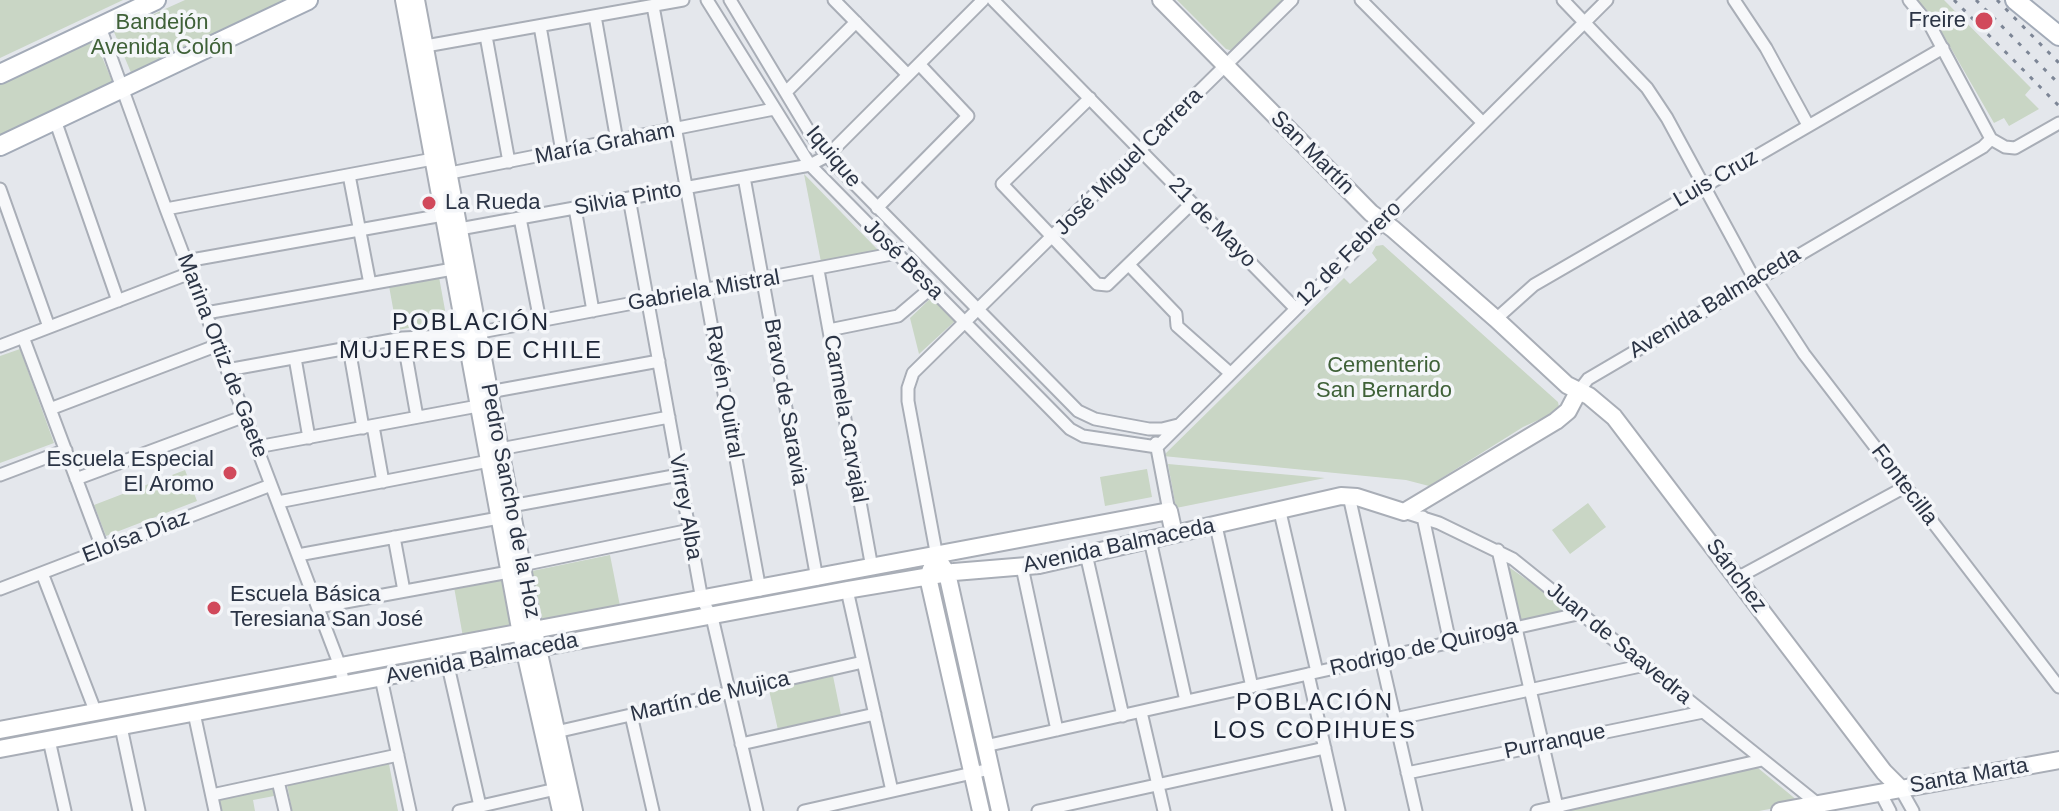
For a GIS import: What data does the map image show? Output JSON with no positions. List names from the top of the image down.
{
  "streets": {
    "street": [
      "María Graham",
      "San Martín",
      "Iquique",
      "José Miguel Carrera",
      "Luis Cruz",
      "Silvia Pinto",
      "21 de Mayo",
      "12 de Febrero",
      "José Besa",
      "Gabriela Mistral",
      "Avenida Balmaceda",
      "Marina Ortiz de Gaete",
      "Rayén Quitral",
      "Bravo de Saravia",
      "Carmela Carvajal",
      "Fontecilla",
      "Pedro Sancho de la Hoz",
      "Virrey Alba",
      "Eloísa Díaz",
      "Sánchez",
      "Juan de Saavedra",
      "Rodrigo de Quiroga",
      "Martín de Mujica",
      "Purranque",
      "Santa Marta"
    ]
  },
  "crossings": [
    ["María Graham", "José Besa"],
    ["María Graham", "Marina Ortiz de Gaete"],
    ["María Graham", "Rayén Quitral"],
    ["María Graham", "Pedro Sancho de la Hoz"],
    ["San Martín", "José Miguel Carrera"],
    ["San Martín", "Luis Cruz"],
    ["San Martín", "12 de Febrero"],
    ["San Martín", "Avenida Balmaceda"],
    ["San Martín", "Sánchez"],
    ["Iquique", "José Miguel Carrera"],
    ["Iquique", "12 de Febrero"],
    ["José Miguel Carrera", "21 de Mayo"],
    ["José Miguel Carrera", "José Besa"],
    ["José Miguel Carrera", "Avenida Balmaceda"],
    ["Luis Cruz", "Fontecilla"],
    ["Silvia Pinto", "José Besa"],
    ["Silvia Pinto", "Marina Ortiz de Gaete"],
    ["Silvia Pinto", "Rayén Quitral"],
    ["Silvia Pinto", "Bravo de Saravia"],
    ["Silvia Pinto", "Pedro Sancho de la Hoz"],
    ["Silvia Pinto", "Virrey Alba"],
    ["21 de Mayo", "12 de Febrero"],
    ["12 de Febrero", "José Besa"],
    ["12 de Febrero", "Fontecilla"],
    ["José Besa", "Gabriela Mistral"],
    ["Gabriela Mistral", "Marina Ortiz de Gaete"],
    ["Gabriela Mistral", "Rayén Quitral"],
    ["Gabriela Mistral", "Bravo de Saravia"],
    ["Gabriela Mistral", "Carmela Carvajal"],
    ["Gabriela Mistral", "Pedro Sancho de la Hoz"],
    ["Gabriela Mistral", "Virrey Alba"],
    ["Avenida Balmaceda", "Marina Ortiz de Gaete"],
    ["Avenida Balmaceda", "Rayén Quitral"],
    ["Avenida Balmaceda", "Bravo de Saravia"],
    ["Avenida Balmaceda", "Carmela Carvajal"],
    ["Avenida Balmaceda", "Fontecilla"],
    ["Avenida Balmaceda", "Pedro Sancho de la Hoz"],
    ["Avenida Balmaceda", "Virrey Alba"],
    ["Avenida Balmaceda", "Sánchez"],
    ["Avenida Balmaceda", "Juan de Saavedra"],
    ["Marina Ortiz de Gaete", "Eloísa Díaz"],
    ["Pedro Sancho de la Hoz", "Martín de Mujica"],
    ["Virrey Alba", "Martín de Mujica"],
    ["Sánchez", "Santa Marta"],
    ["Juan de Saavedra", "Rodrigo de Quiroga"],
    ["Juan de Saavedra", "Purranque"],
    ["Juan de Saavedra", "Santa Marta"]
  ],
  "districts": ["POBLACIÓN MUJERES DE CHILE", "POBLACIÓN LOS COPIHUES"],
  "parks": ["Bandejón Avenida Colón", "Cementerio San Bernardo"],
  "places": [
    "Freire",
    "La Rueda",
    "Escuela Especial El Aromo",
    "Escuela Básica Teresiana San José"
  ]
}
